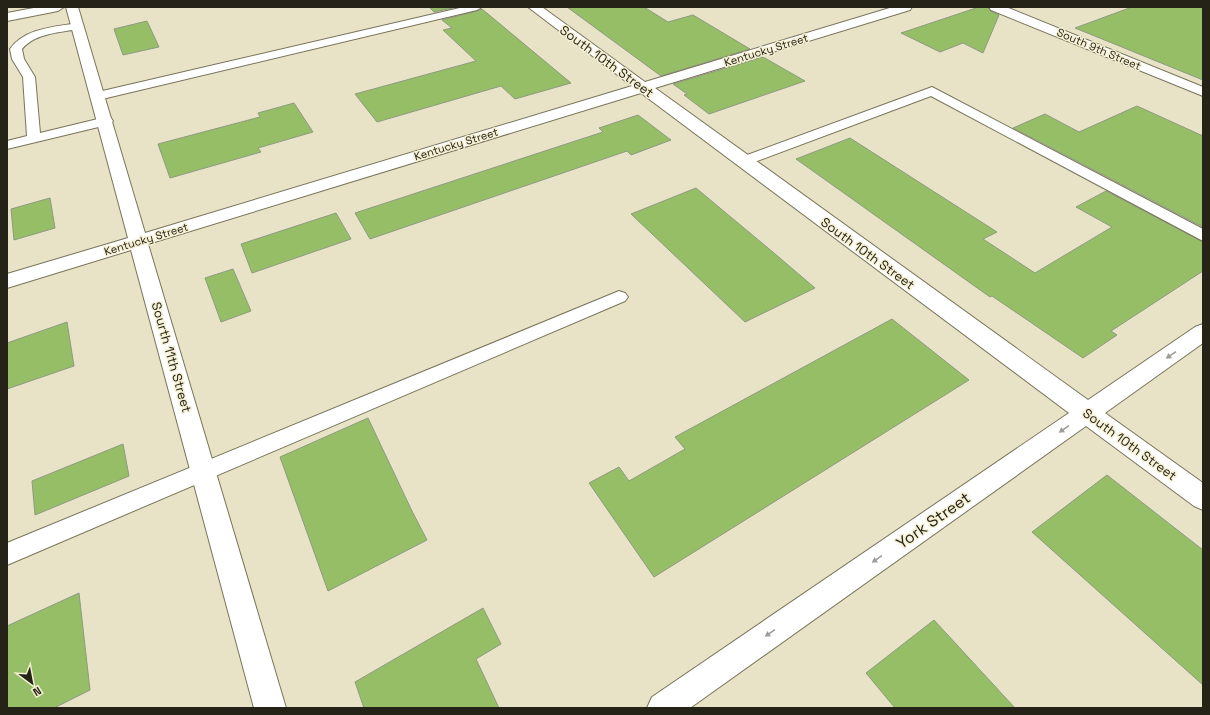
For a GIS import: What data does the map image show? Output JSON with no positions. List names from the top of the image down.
{
  "streets": {
    "street": [
      "South 9th Street",
      "Kentucky Street",
      "South 10th Street",
      "Sourth 11th Street",
      "York Street"
    ]
  },
  "crossings": [
    ["Kentucky Street", "South 10th Street"],
    ["Kentucky Street", "Sourth 11th Street"],
    ["South 10th Street", "York Street"]
  ],
  "one_way": ["York Street"],
  "north": "bottom right"
}
